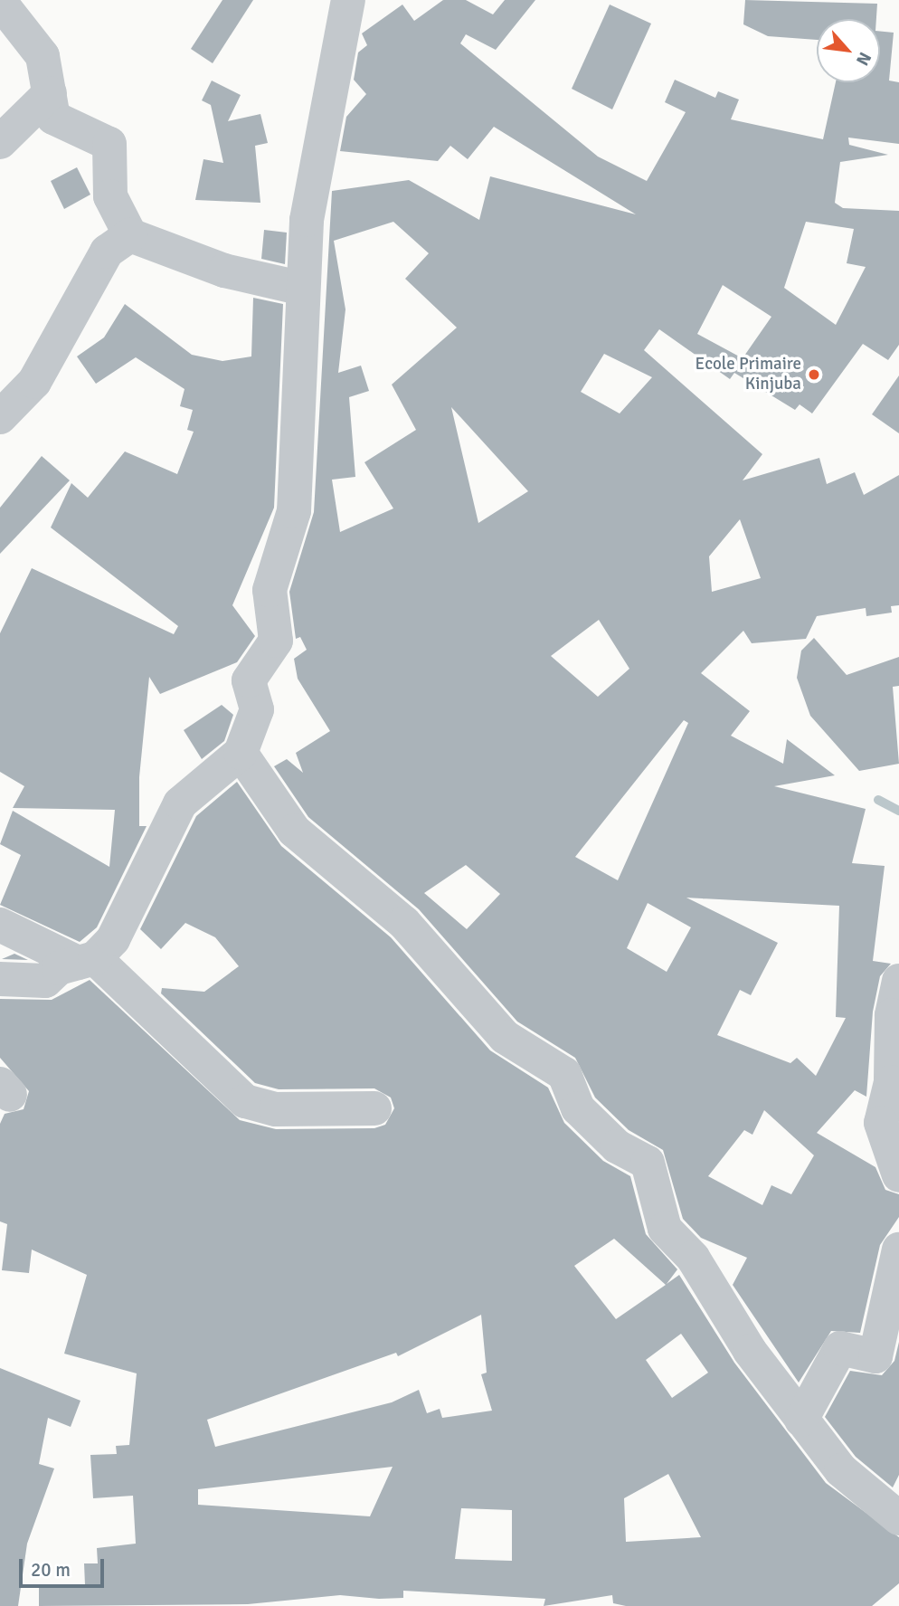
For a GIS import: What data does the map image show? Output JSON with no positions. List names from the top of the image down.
{
  "places": ["Ecole Primaire Kinjuba"],
  "scale_bar": "20 m",
  "north": "bottom right"
}
